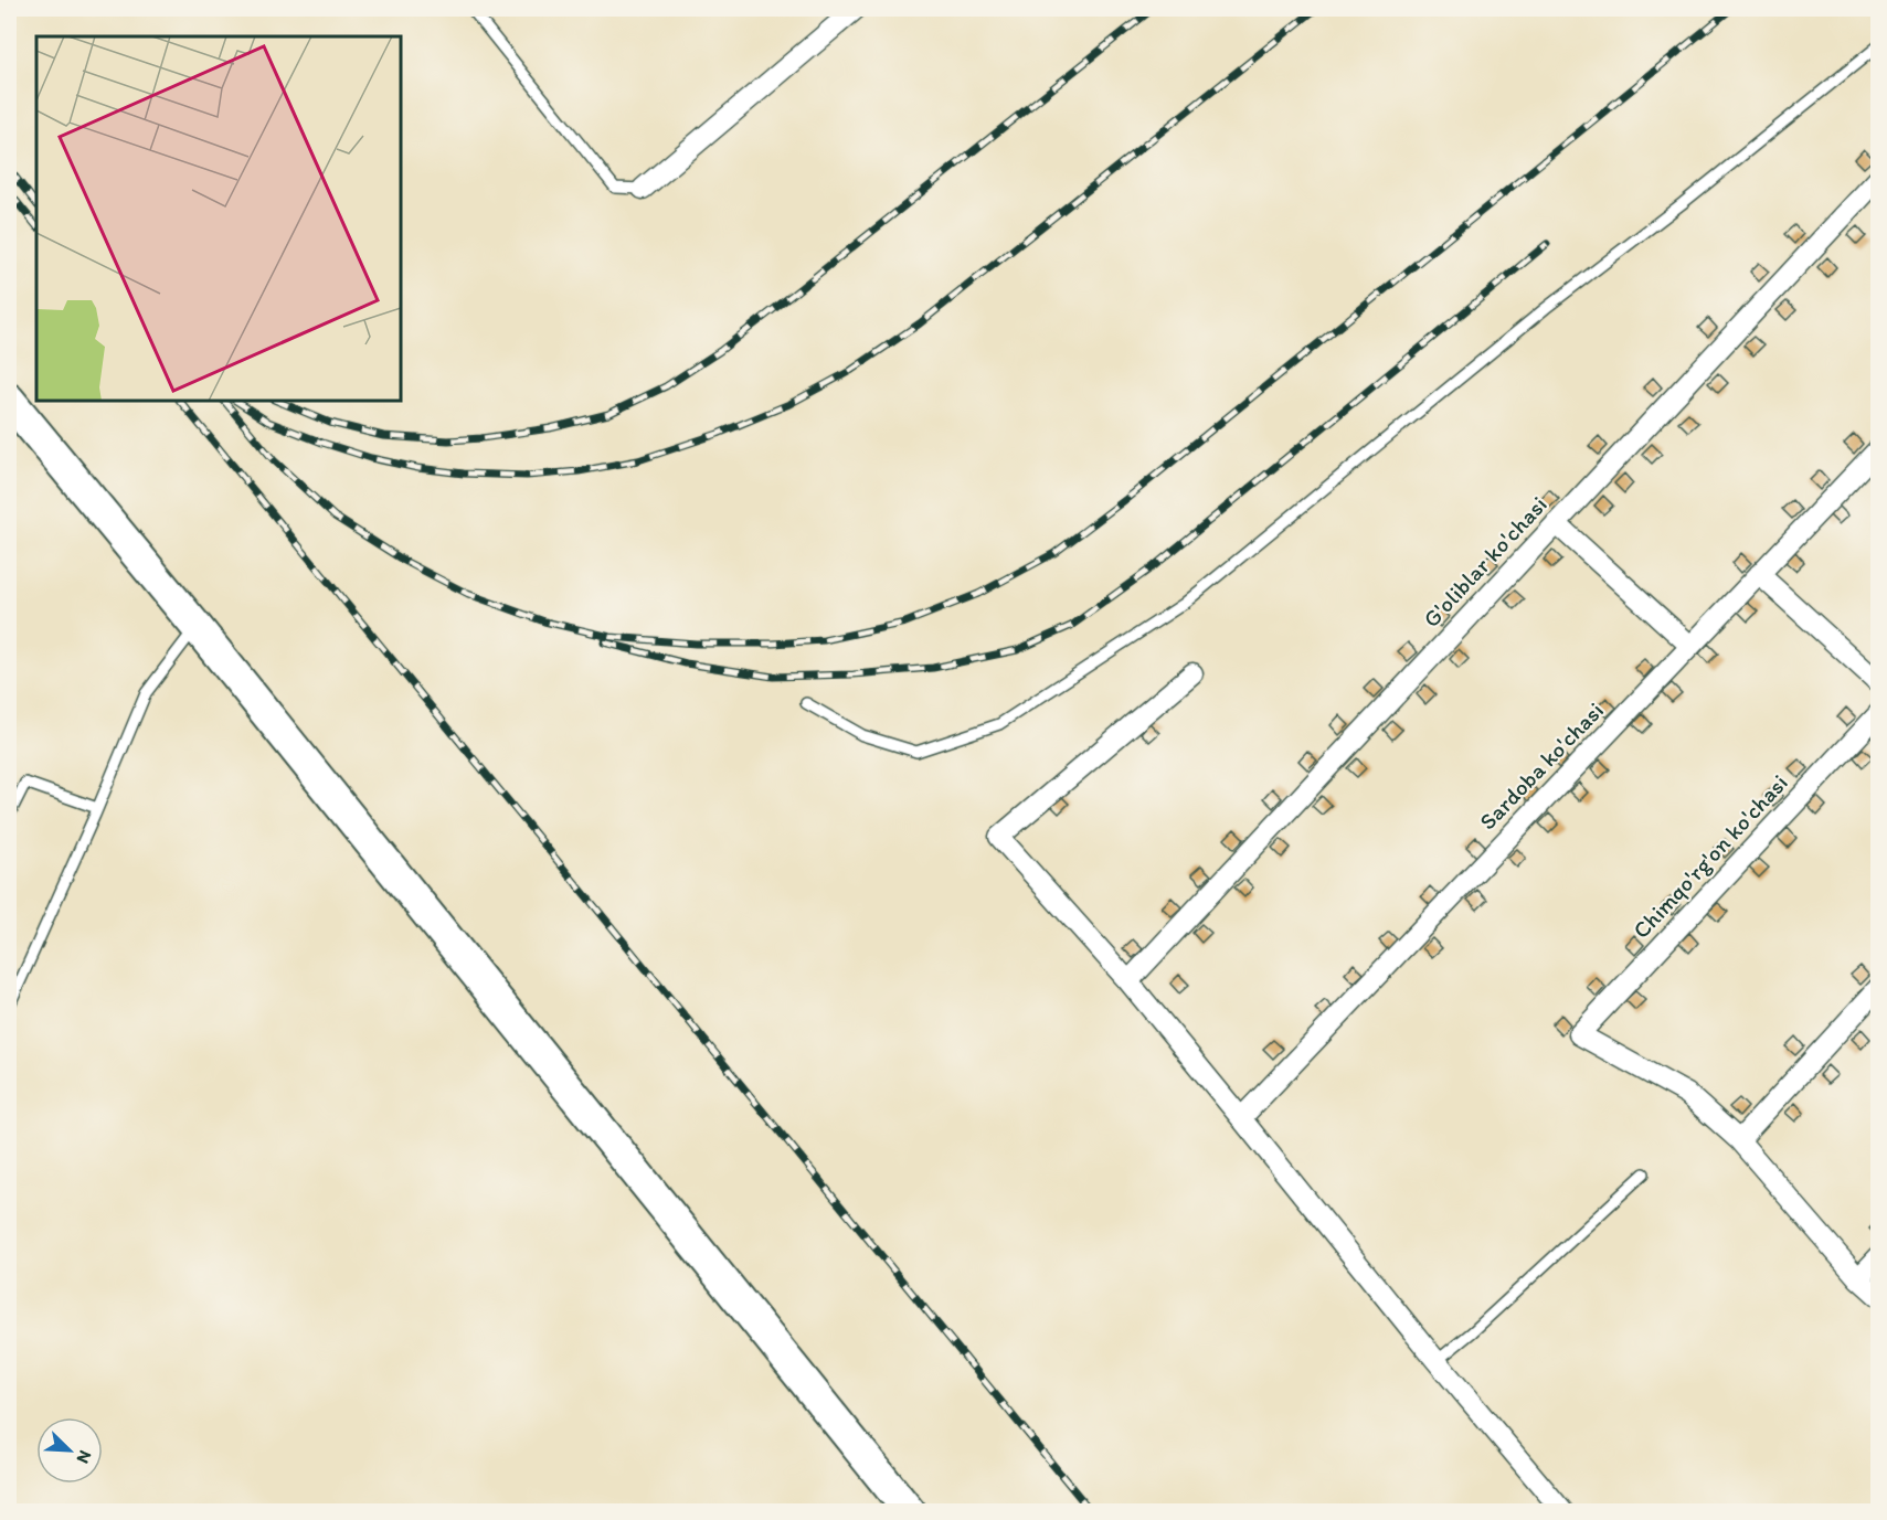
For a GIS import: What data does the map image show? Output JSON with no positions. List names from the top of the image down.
{
  "streets": {
    "street": ["G'oliblar ko'chasi", "Sardoba ko'chasi", "Chimqo'rg'on ko'chasi"]
  },
  "north": "bottom right"
}
